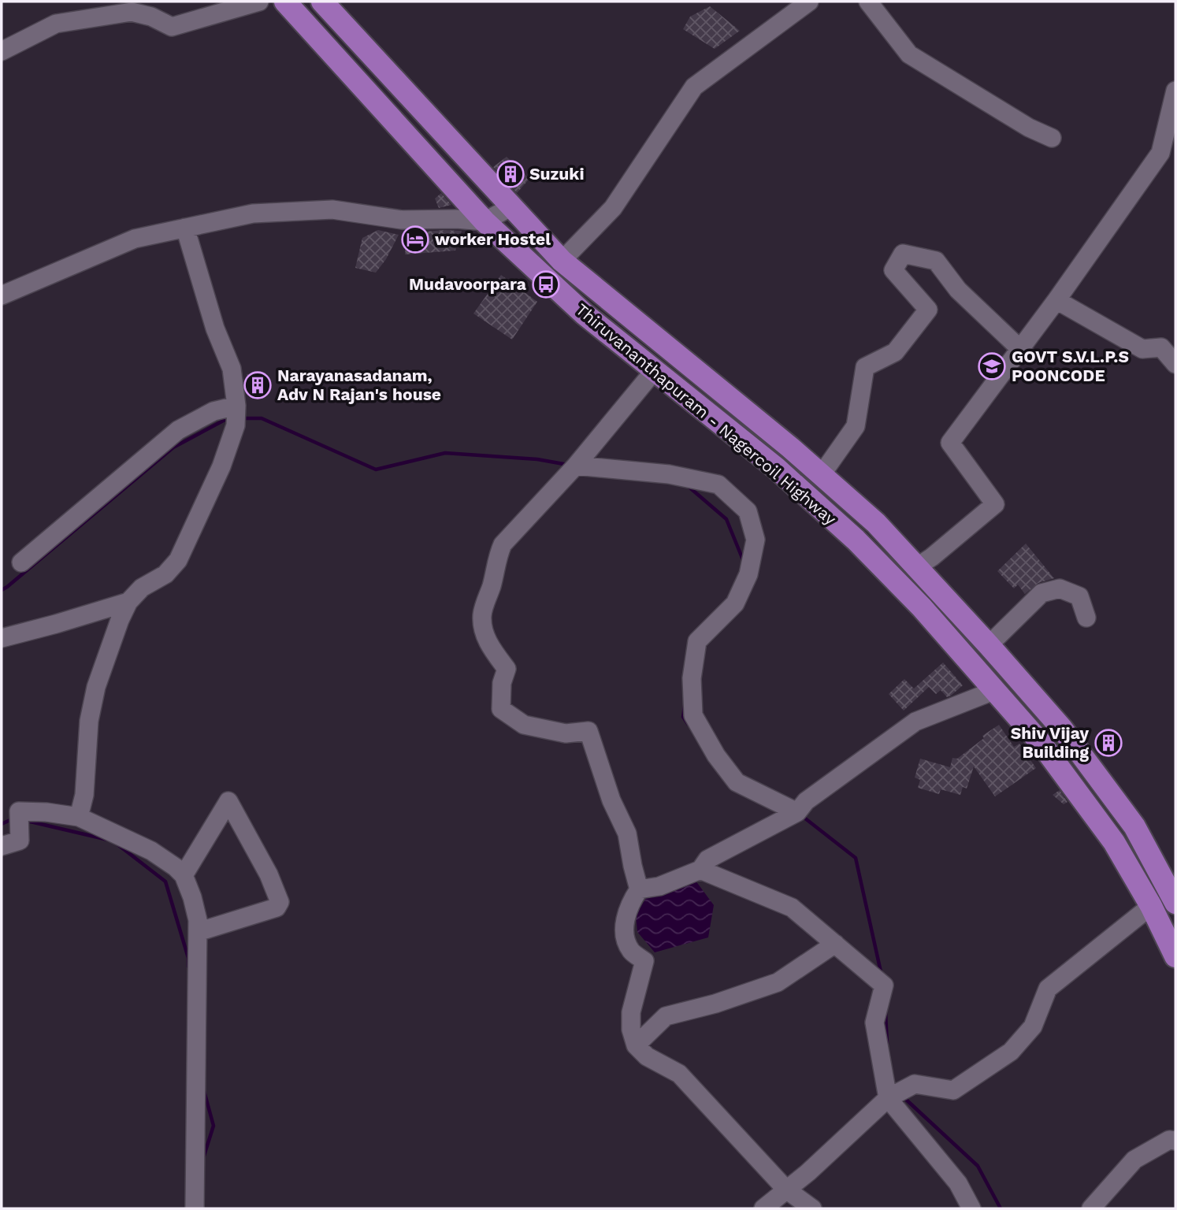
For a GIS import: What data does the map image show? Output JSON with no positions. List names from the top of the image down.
{
  "streets": {
    "main road": ["Thiruvananthapuram - Nagercoil Highway"]
  },
  "places": {
    "building": ["Suzuki", "Narayanasadanam, Adv N Rajan's house", "Shiv Vijay Building"],
    "hotel": ["worker Hostel"],
    "bus stop": ["Mudavoorpara"],
    "school or university": ["GOVT S.V.L.P.S POONCODE"]
  }
}
